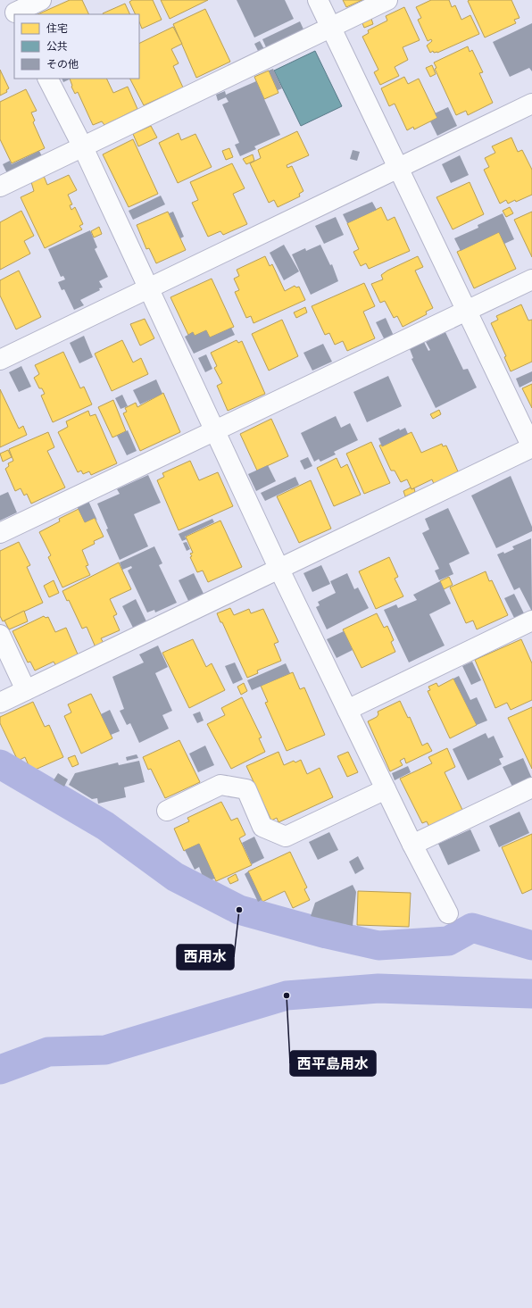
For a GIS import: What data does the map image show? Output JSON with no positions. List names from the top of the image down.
{
  "places": ["西用水", "西平島用水"],
  "legend": ["住宅", "公共", "その他"]
}
